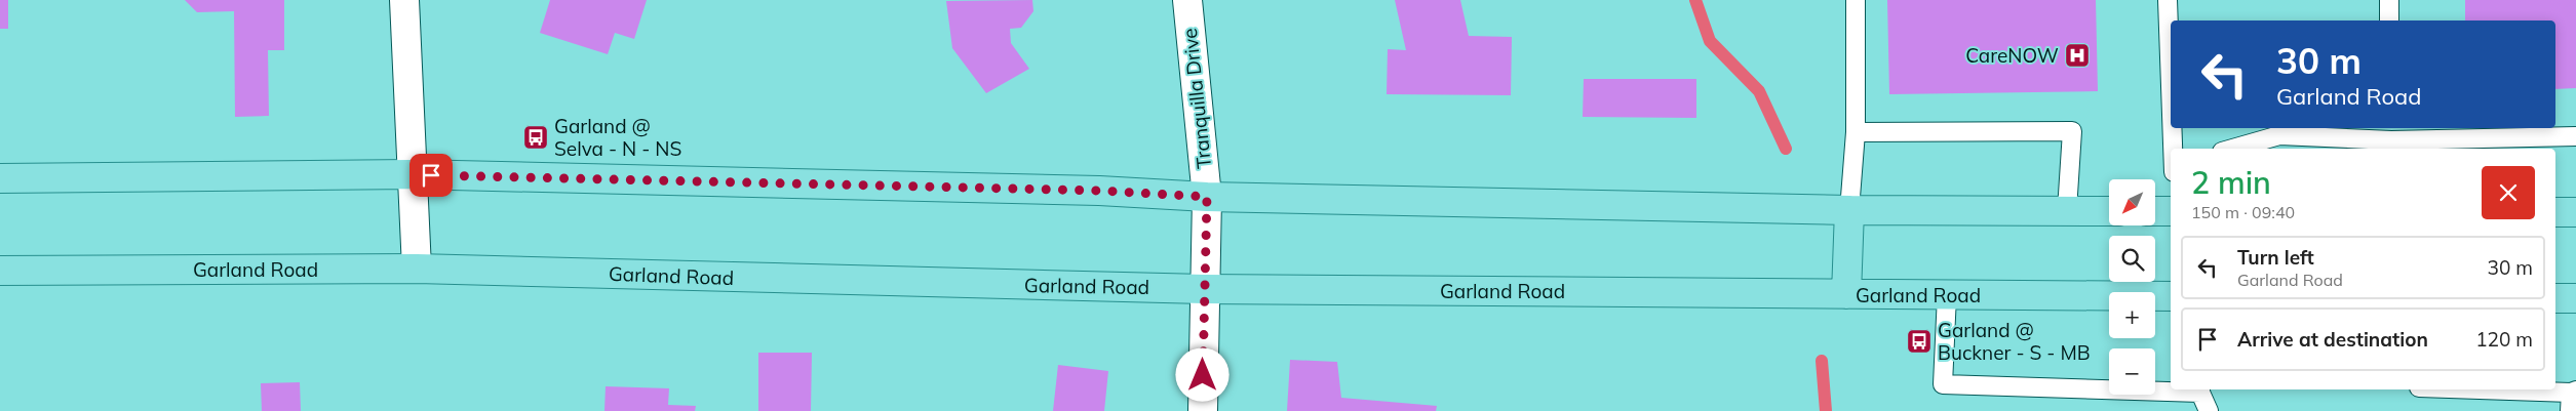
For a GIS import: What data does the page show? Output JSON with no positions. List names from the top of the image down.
{
  "streets": {
    "main road": ["Garland Road"],
    "street": ["Tranquilla Drive"]
  },
  "crossings": [
    ["Tranquilla Drive", "Garland Road"]
  ],
  "places": {
    "hospital": ["CareNOW"],
    "bus stop": ["Garland @ Selva - N - NS", "Garland @ Buckner - S - MB"]
  },
  "north": "bottom left",
  "page": {
    "turn": ["30 m", "Garland Road"],
    "heading": ["2 min", "150 m · 09:40"],
    "map_buttons": ["+", "−"],
    "list": [
      {
        "name": "Turn left",
        "note": "Garland Road",
        "value": "30 m"
      },
      {
        "name": "Arrive at destination",
        "value": "120 m"
      }
    ]
  }
}
